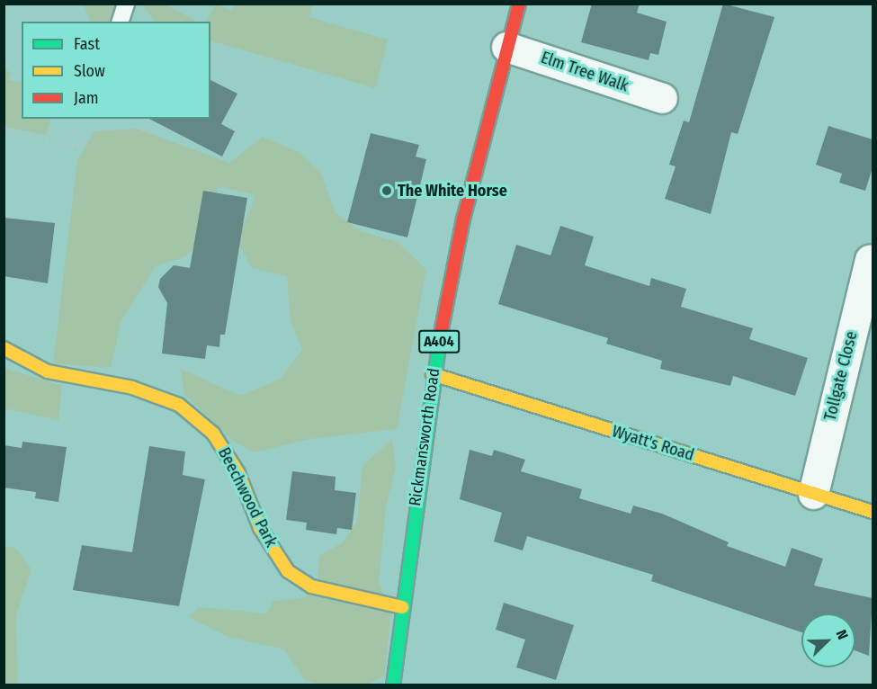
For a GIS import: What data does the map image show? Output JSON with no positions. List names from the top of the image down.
{
  "streets": {
    "street": [
      "Elm Tree Walk",
      "A404",
      "Tollgate Close",
      "Rickmansworth Road",
      "Wyatt's Road",
      "Beechwood Park"
    ]
  },
  "crossings": [
    ["Elm Tree Walk", "Rickmansworth Road"],
    ["Tollgate Close", "Wyatt's Road"],
    ["Rickmansworth Road", "Wyatt's Road"],
    ["Rickmansworth Road", "Beechwood Park"]
  ],
  "places": ["The White Horse"],
  "legend": ["Fast", "Slow", "Jam"],
  "north": "top right"
}
